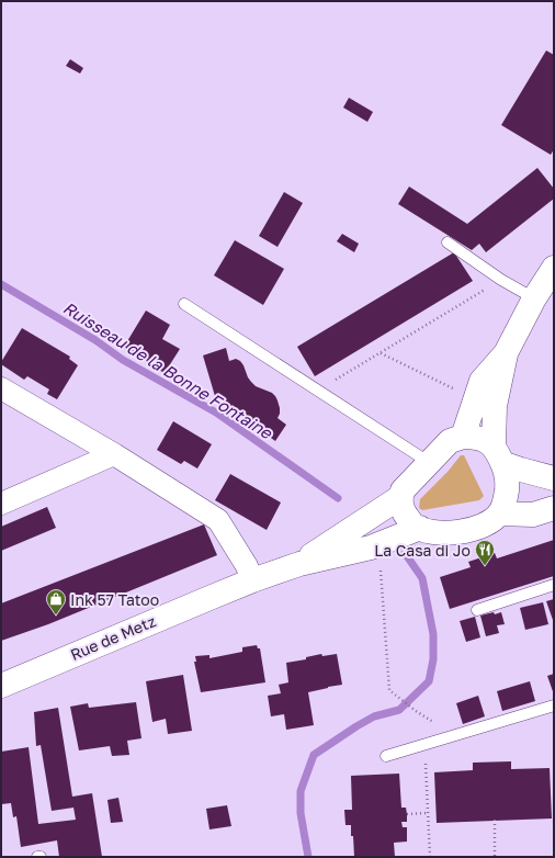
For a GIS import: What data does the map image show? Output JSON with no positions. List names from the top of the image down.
{
  "streets": {
    "street": ["Rue de Metz"]
  },
  "water": ["Ruisseau de la Bonne Fontaine"],
  "places": {
    "restaurant": ["La Casa di Jo"],
    "shop": ["Ink 57 Tatoo"]
  }
}
